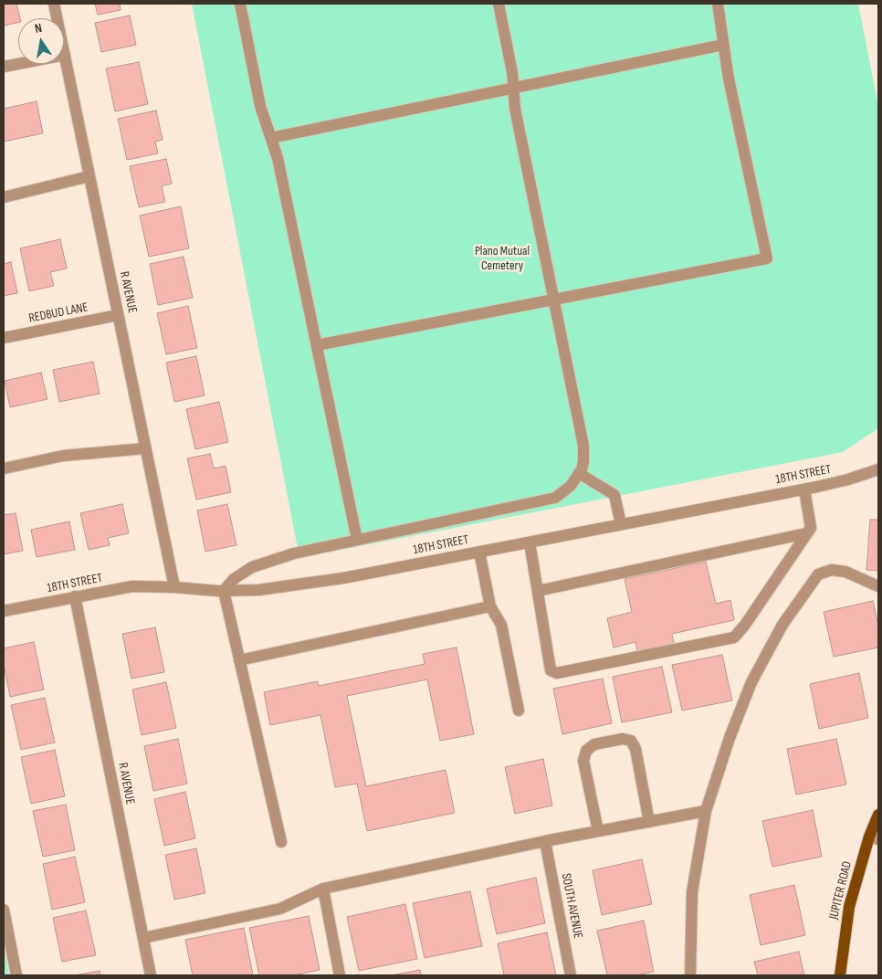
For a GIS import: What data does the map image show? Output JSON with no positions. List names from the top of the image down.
{
  "streets": {
    "main road": ["JUPITER ROAD"],
    "street": [
      "R AVENUE",
      "REDBUD LANE",
      "18TH STREET",
      "SOUTH AVENUE"
    ]
  },
  "crossings": [
    ["R AVENUE", "REDBUD LANE"],
    ["R AVENUE", "18TH STREET"]
  ],
  "parks": ["Plano Mutual Cemetery"],
  "north": "top"
}
